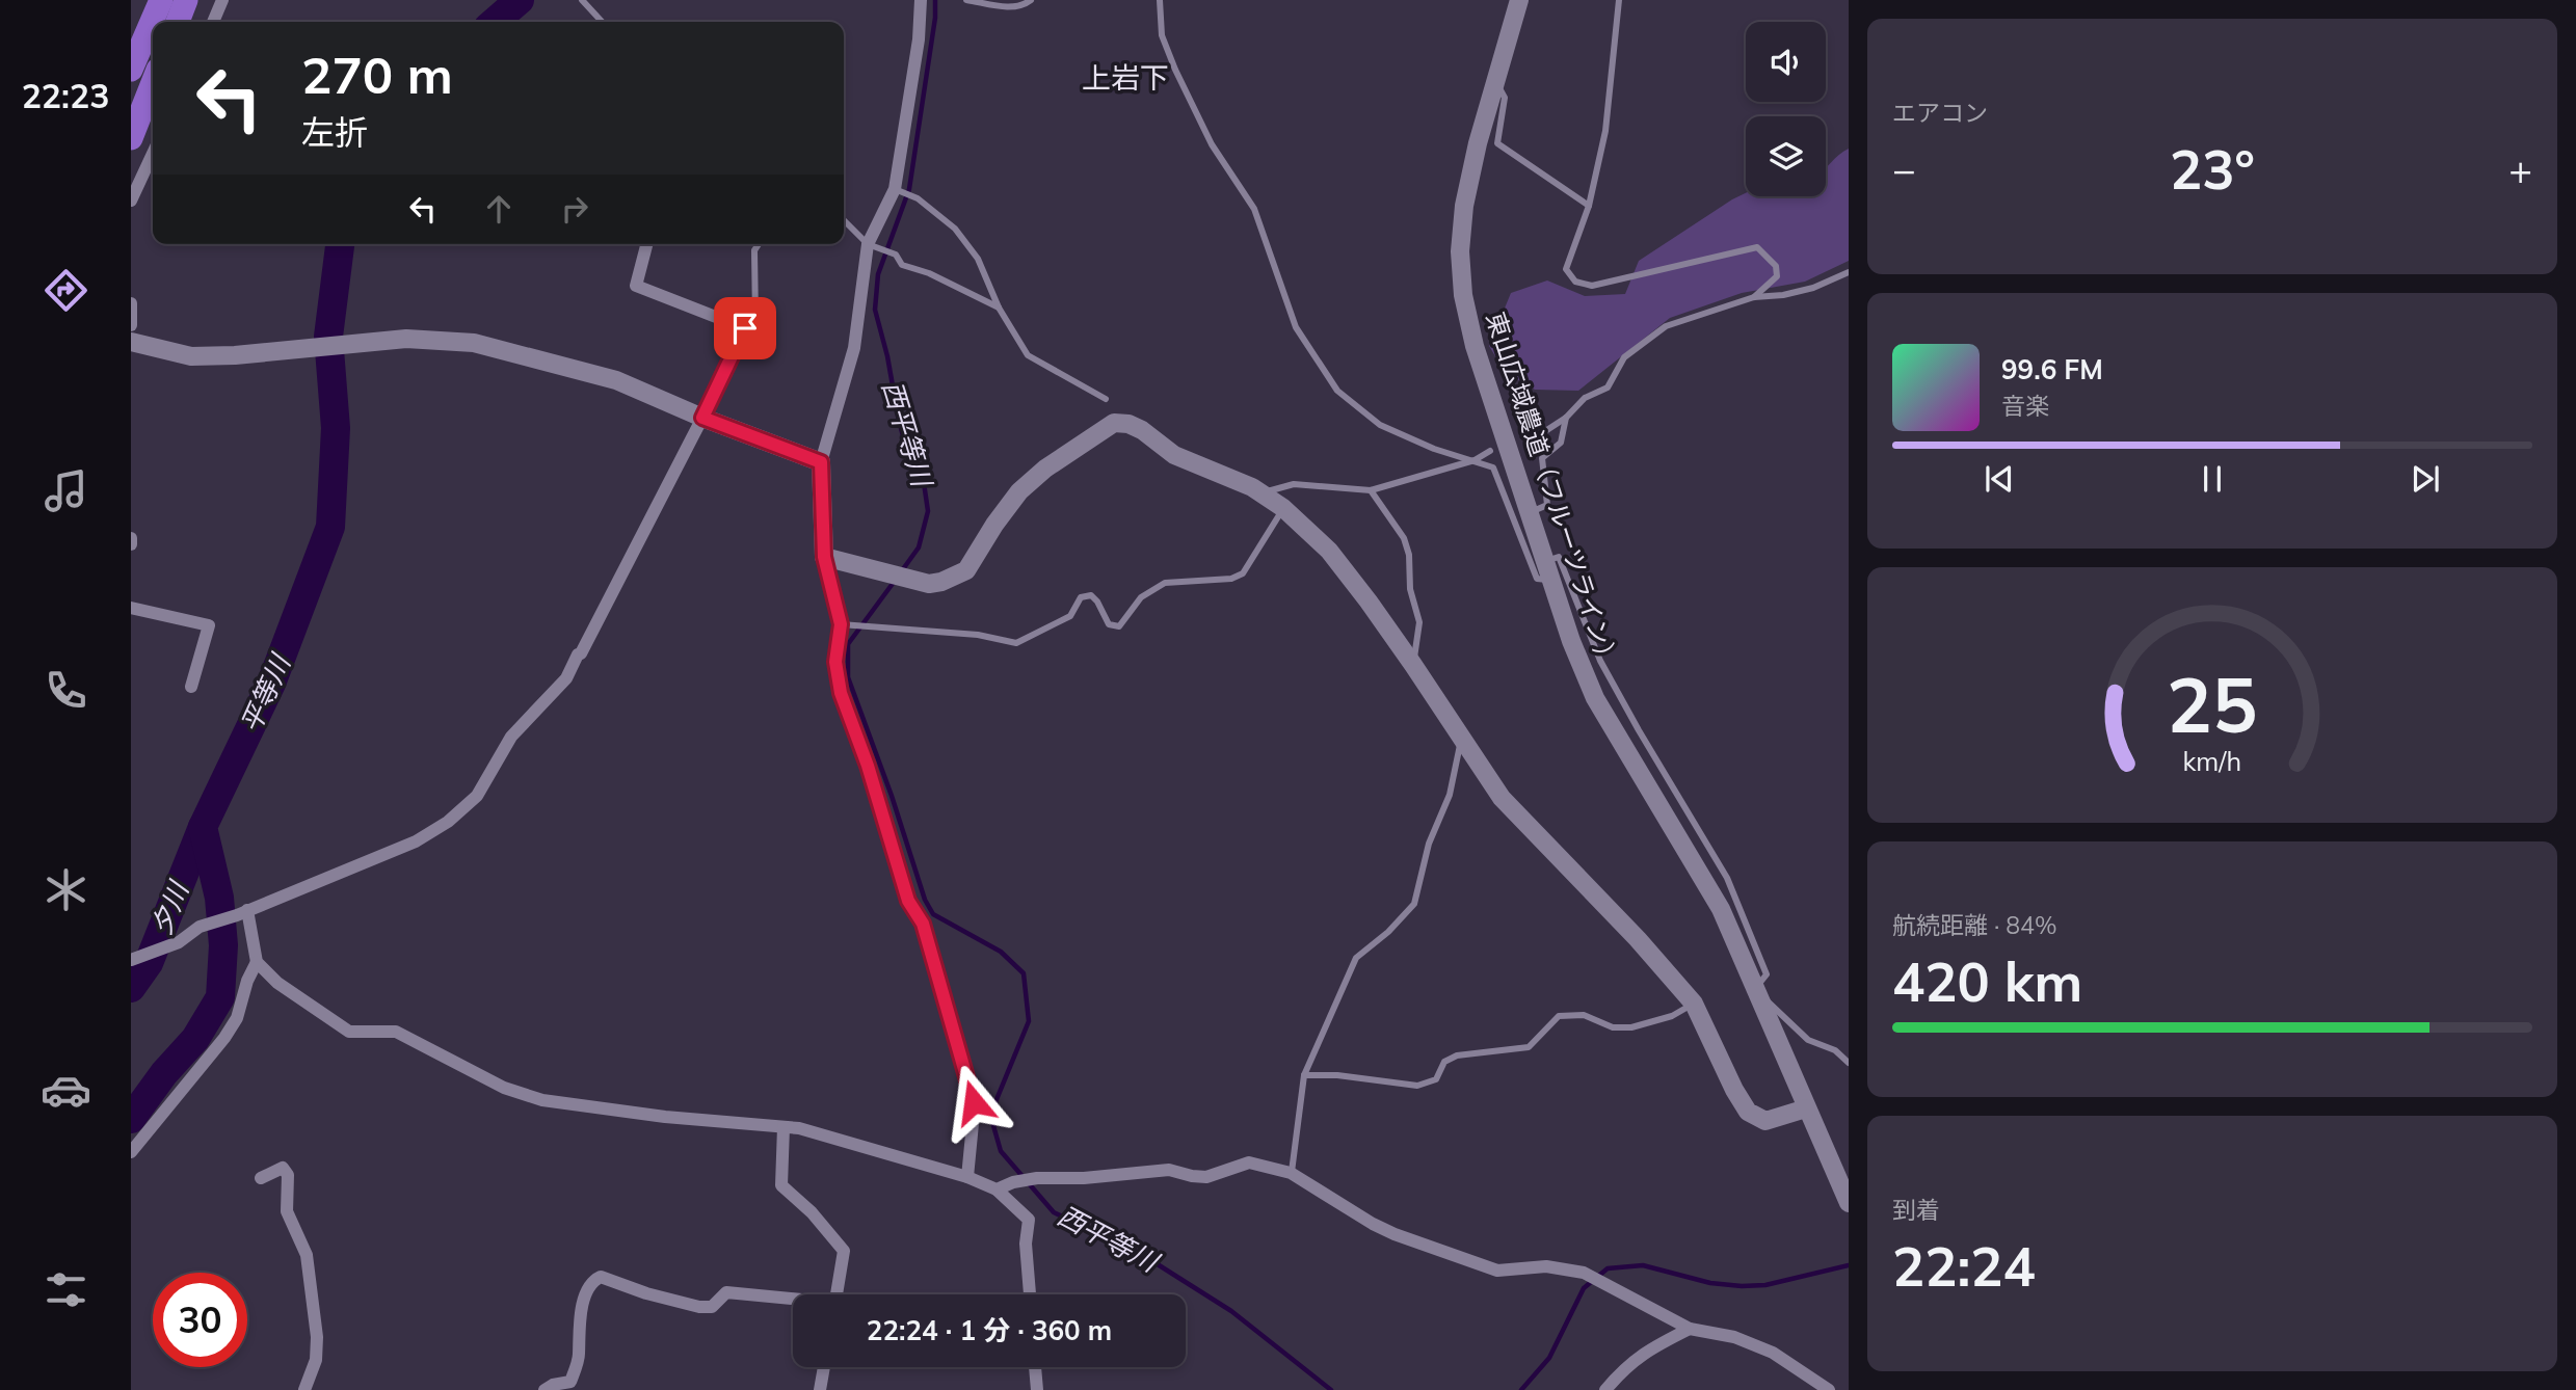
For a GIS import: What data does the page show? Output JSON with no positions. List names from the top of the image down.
{
  "streets": {
    "street": ["東山広域農道（フルーツライン）"]
  },
  "districts": ["上岩下"],
  "water": ["西平等川", "平等川", "夕川"],
  "page": {
    "tabs": "22:23",
    "tile": [
      "エアコン",
      ["航続距離 · 84%", "420 km"],
      ["到着", "22:24"]
    ],
    "turn": ["270 m", "左折"],
    "heat": ["−", "23°", "+"],
    "song": ["99.6 FM", "音楽"],
    "limit": "30",
    "trip": "22:24 · 1 分 · 360 m",
    "gauge": ["25", "km/h"]
  }
}
